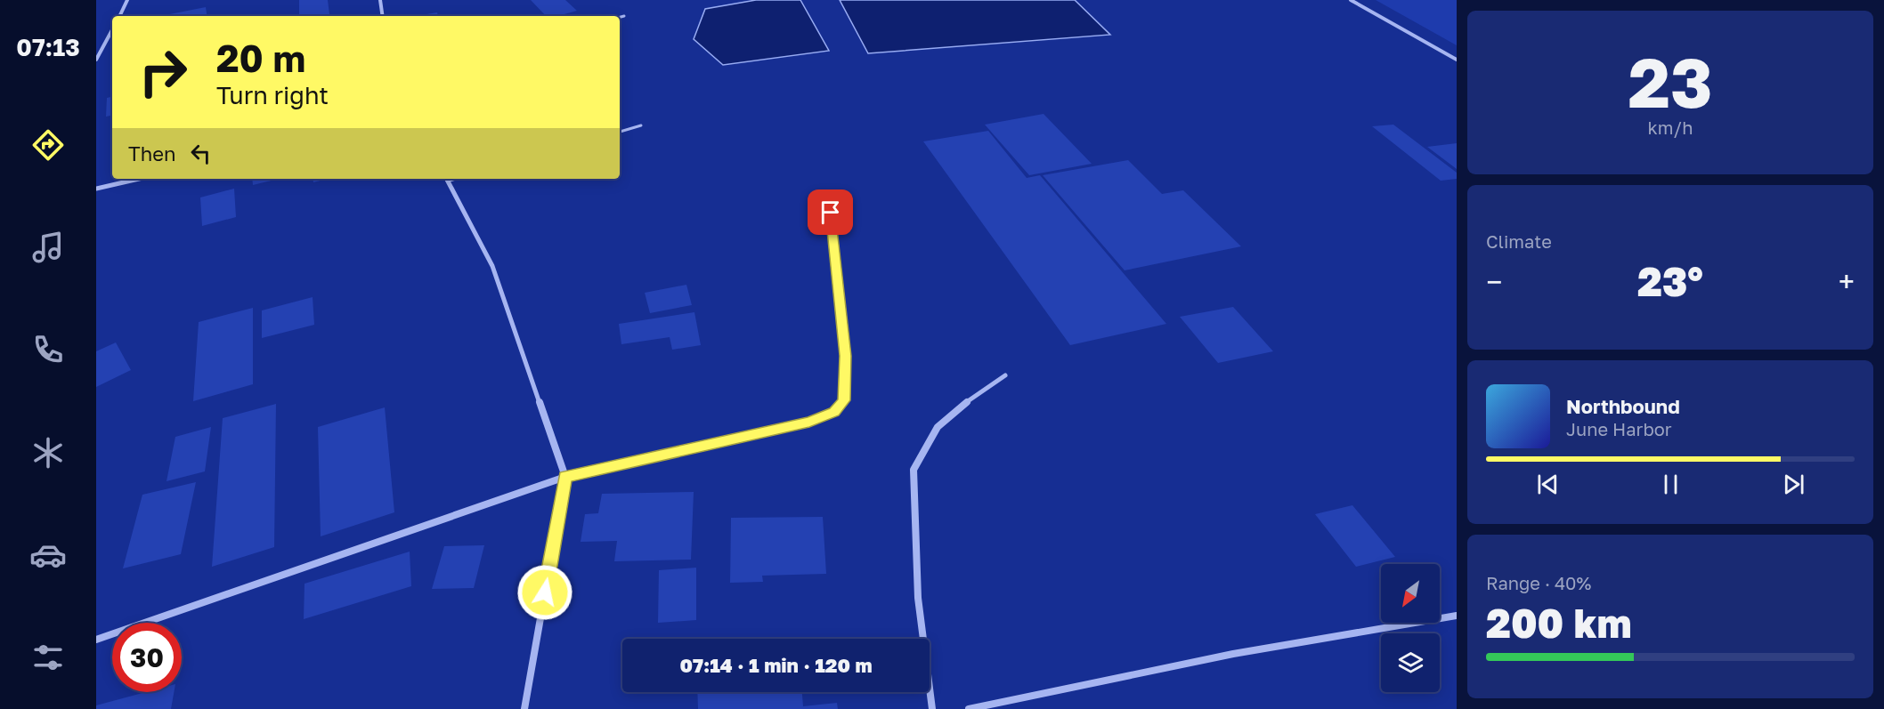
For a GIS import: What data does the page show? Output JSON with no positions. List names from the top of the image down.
{
  "north": "bottom left",
  "page": {
    "tabs": "07:13",
    "tile": [
      ["23", "km/h"],
      "Climate",
      ["Range · 40%", "200 km"]
    ],
    "turn": ["20 m", "Turn right"],
    "then": "Then",
    "heat": ["−", "23°", "+"],
    "song": ["Northbound", "June Harbor"],
    "limit": "30",
    "trip": "07:14 · 1 min · 120 m"
  }
}
